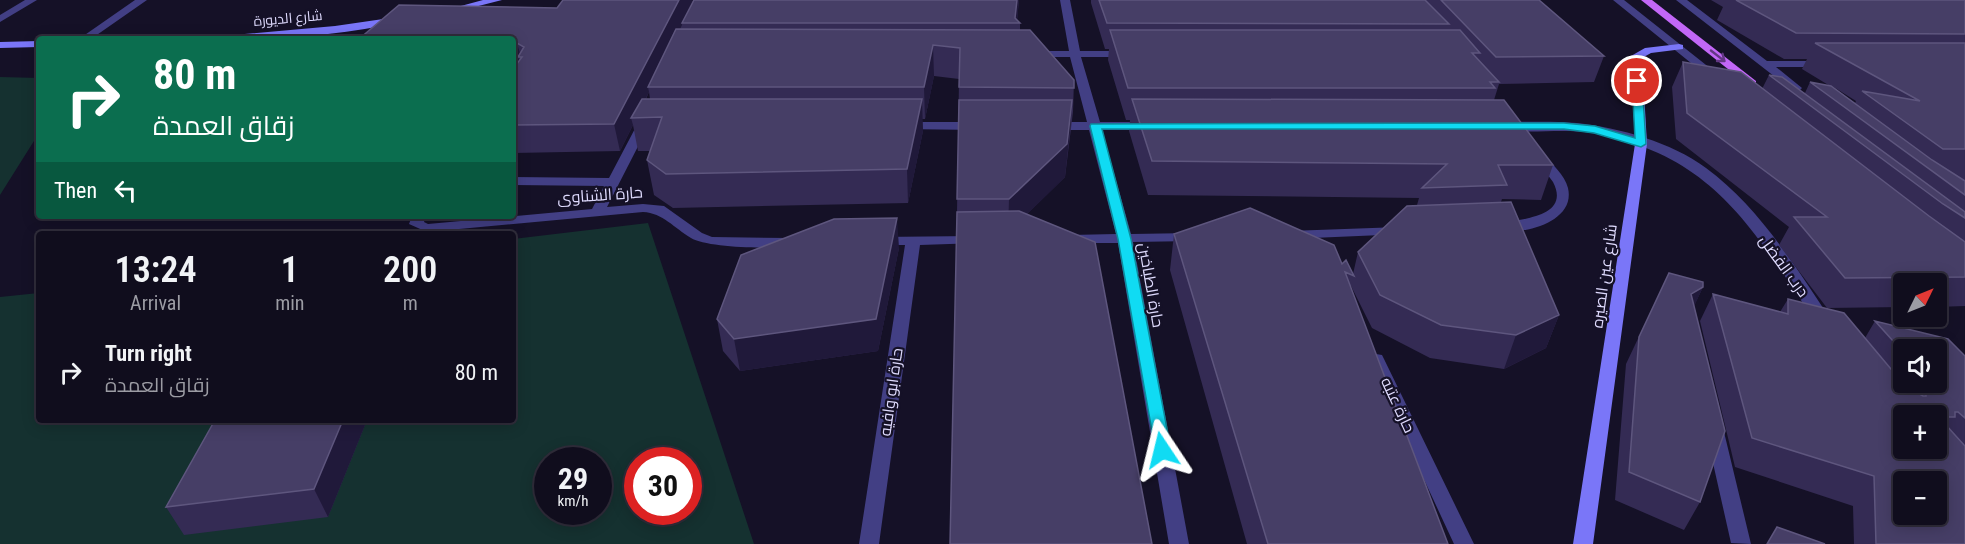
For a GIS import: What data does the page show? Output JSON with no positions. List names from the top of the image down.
{
  "streets": {
    "street": [
      "شارع الديورة",
      "حارة الشناوى",
      "درب الفضل",
      "شارع عين الصيره",
      "حارة الطباخين",
      "حارة ابو وافيه",
      "حارة عتبه"
    ]
  },
  "crossings": [
    ["درب الفضل", "شارع عين الصيره"]
  ],
  "north": "top right",
  "page": {
    "turn": ["80 m", "زقاق العمدة"],
    "then": "Then",
    "eta": [
      "13:24",
      "Arrival",
      "1",
      "min",
      "200",
      "m"
    ],
    "map_buttons": ["+", "−"],
    "list": [
      {
        "name": "Turn right",
        "note": "زقاق العمدة",
        "value": "80 m"
      }
    ],
    "speed": "29 km/h",
    "limit": "30"
  }
}
